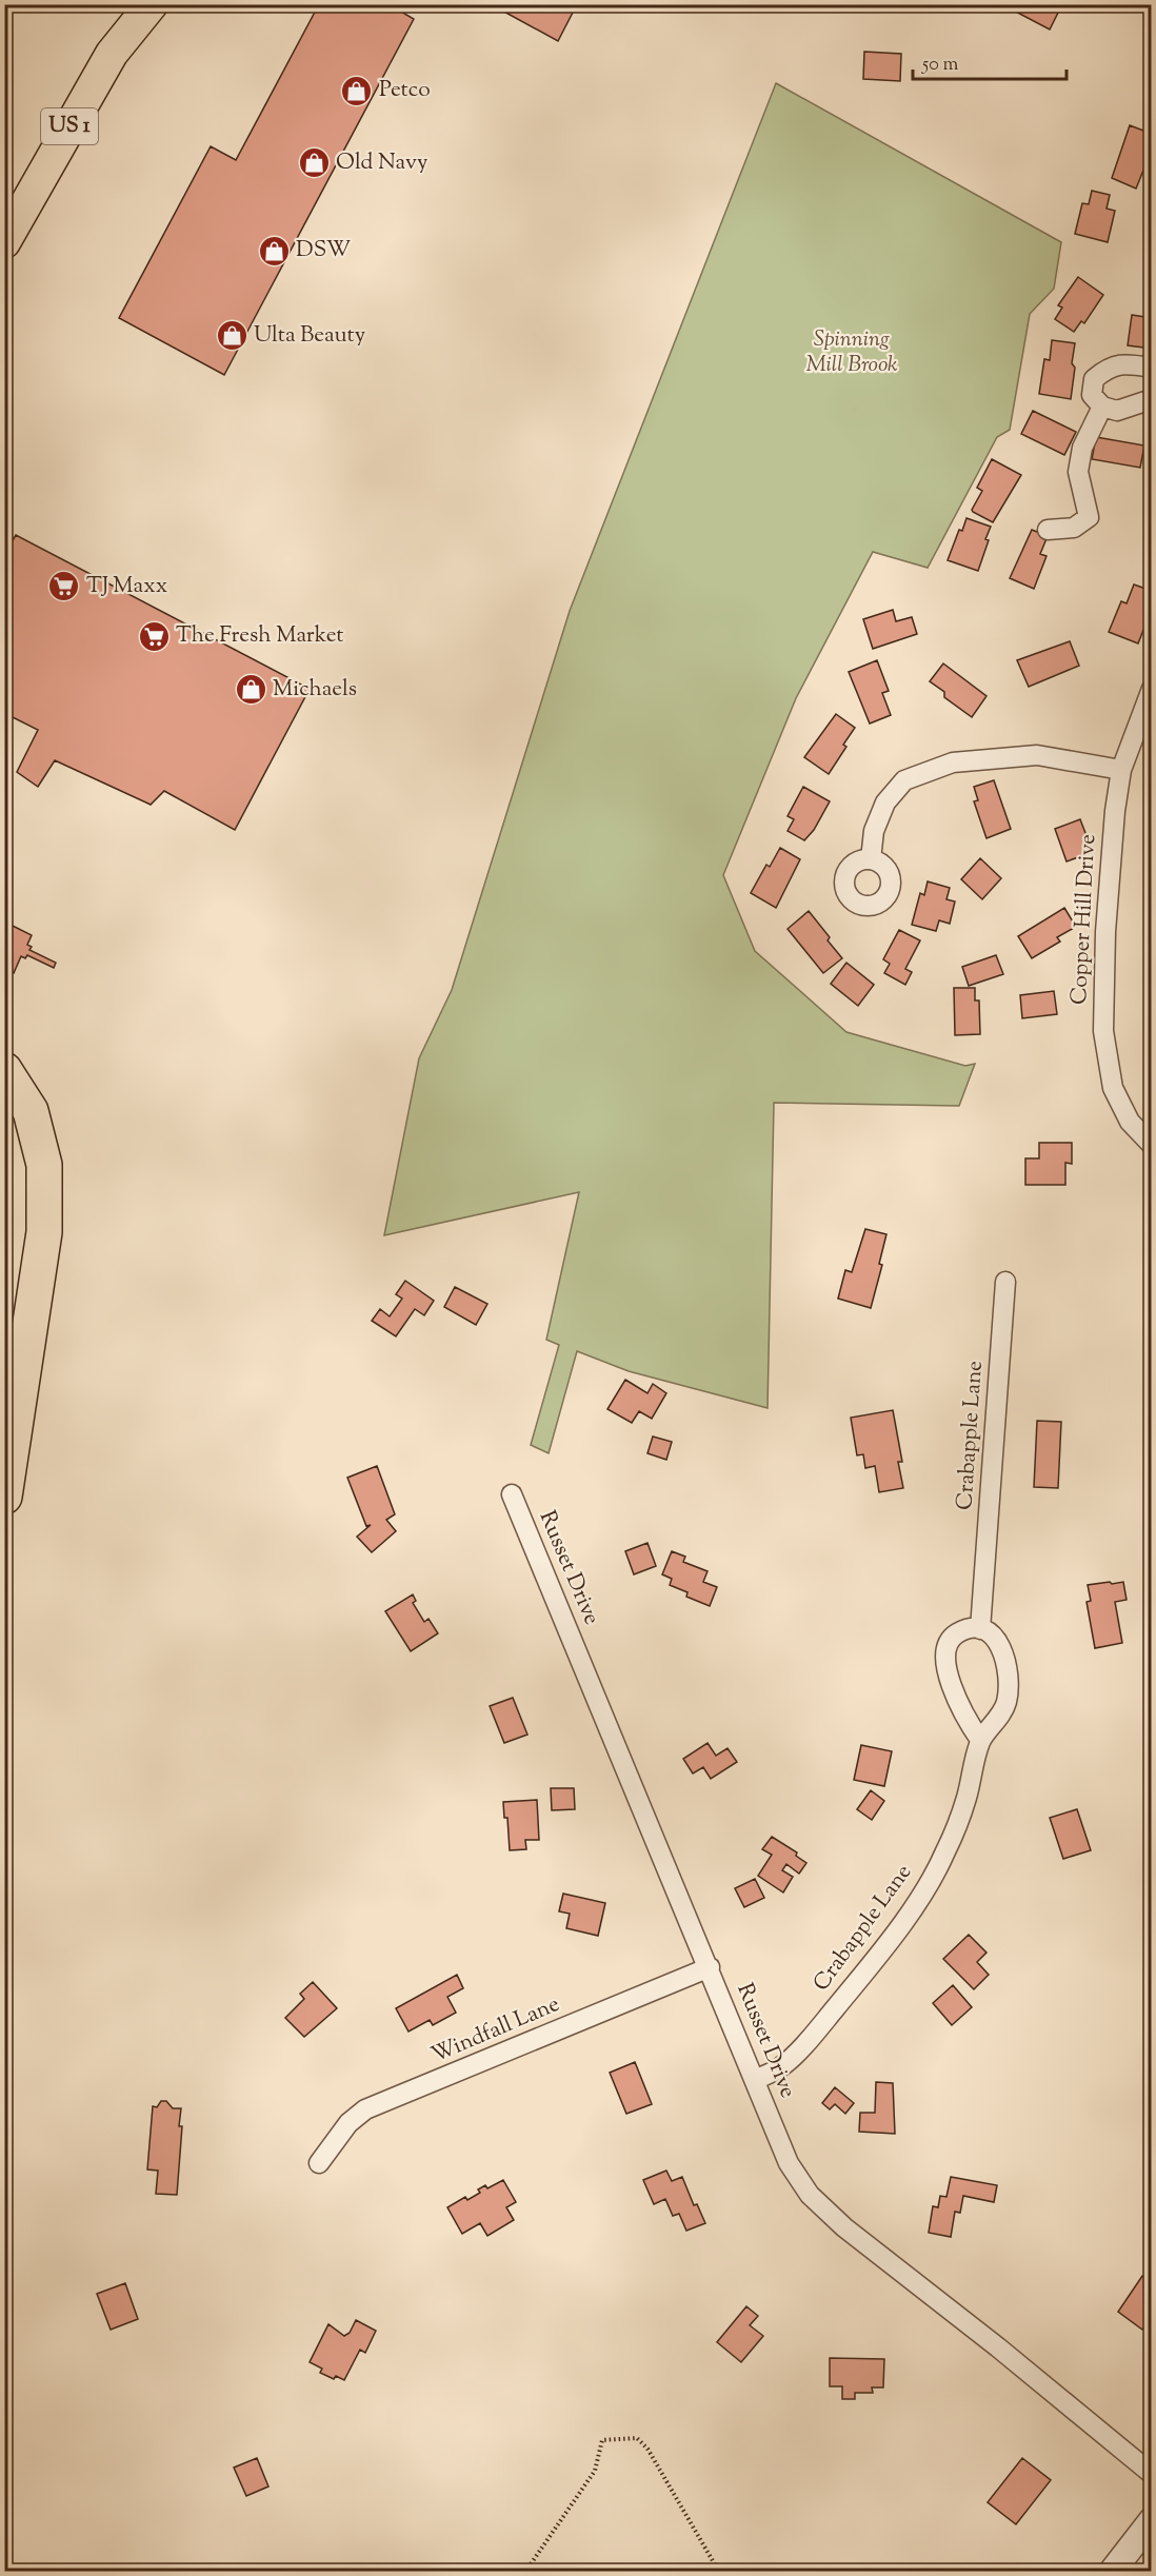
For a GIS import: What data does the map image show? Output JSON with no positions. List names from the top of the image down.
{
  "streets": {
    "main road": ["US 1"],
    "street": [
      "Copper Hill Drive",
      "Crabapple Lane",
      "Russet Drive",
      "Windfall Lane"
    ]
  },
  "crossings": [
    ["Crabapple Lane", "Russet Drive"],
    ["Russet Drive", "Windfall Lane"]
  ],
  "parks": ["Spinning Mill Brook"],
  "places": {
    "shop": [
      "Petco",
      "Old Navy",
      "DSW",
      "Ulta Beauty",
      "Michaels"
    ],
    "supermarket": ["TJ Maxx", "The Fresh Market"]
  },
  "scale_bar": "50 m"
}
